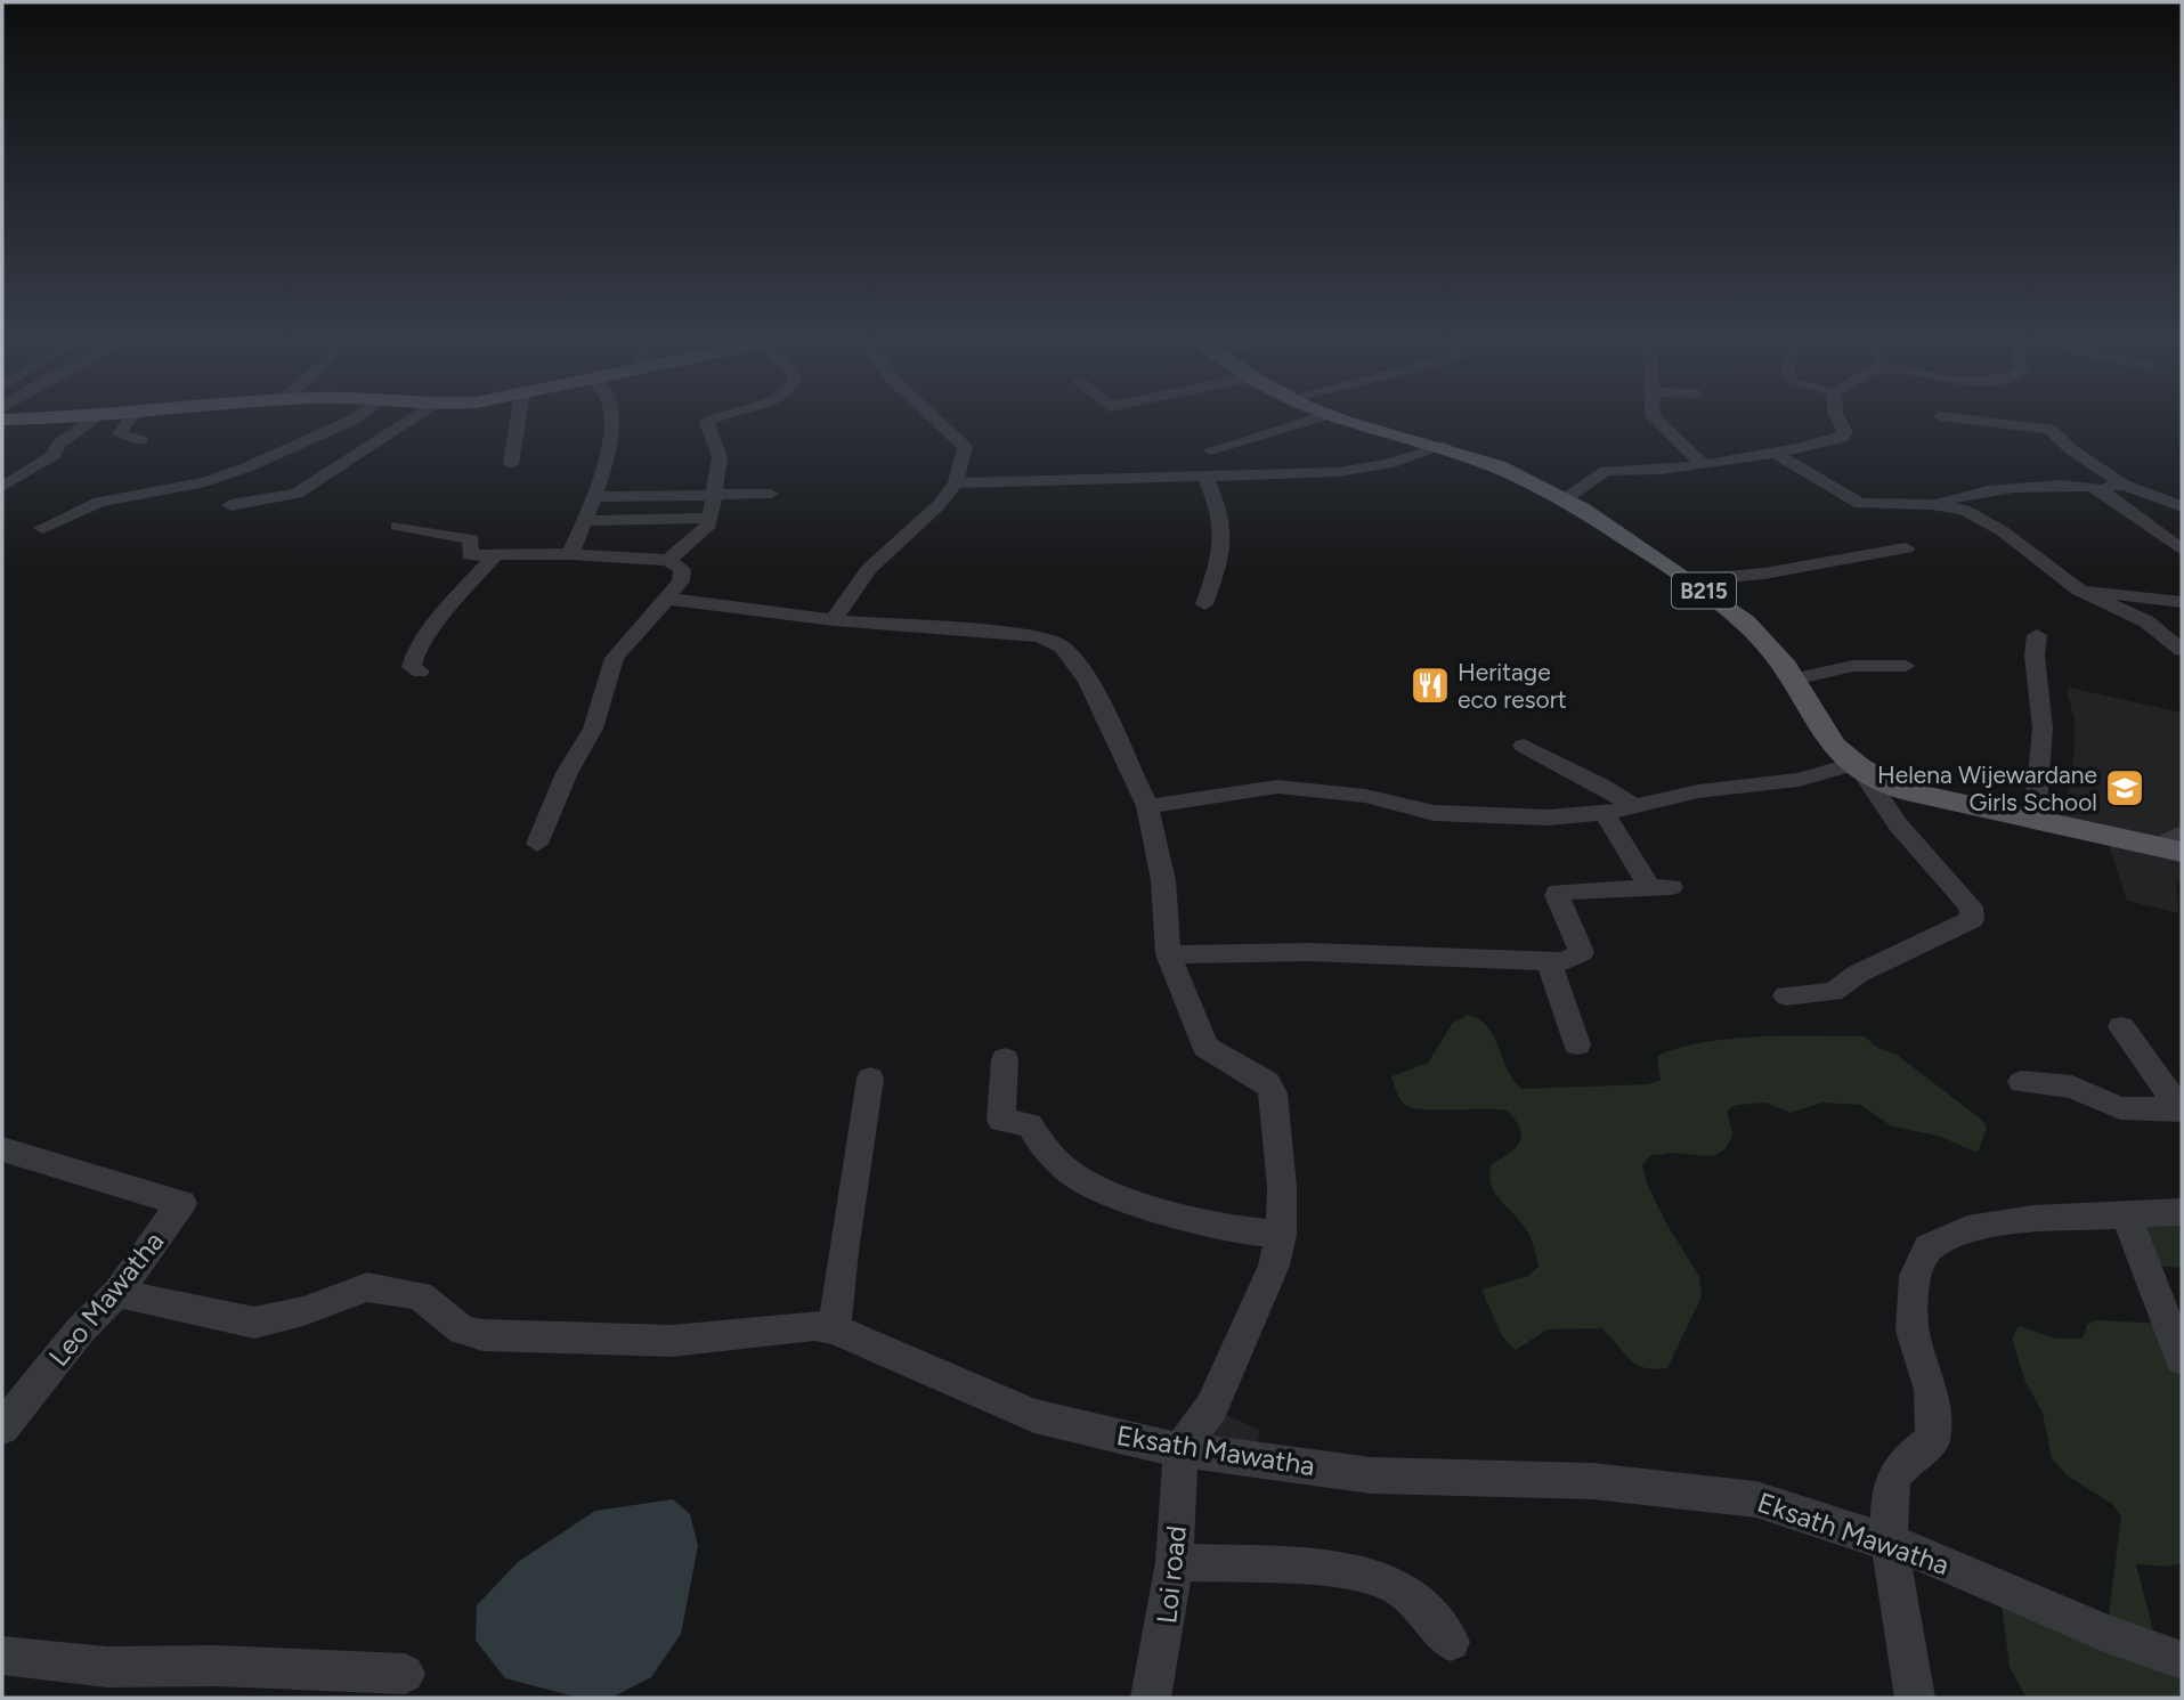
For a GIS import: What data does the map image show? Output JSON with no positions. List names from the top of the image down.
{
  "streets": {
    "main road": ["B215"],
    "street": ["Leo Mawatha", "Eksath Mawatha", "Loi road"]
  },
  "crossings": [
    ["Leo Mawatha", "Eksath Mawatha"],
    ["Eksath Mawatha", "Loi road"]
  ],
  "places": {
    "restaurant": ["Heritage eco resort"],
    "school or university": ["Helena Wijewardane Girls School"]
  }
}
